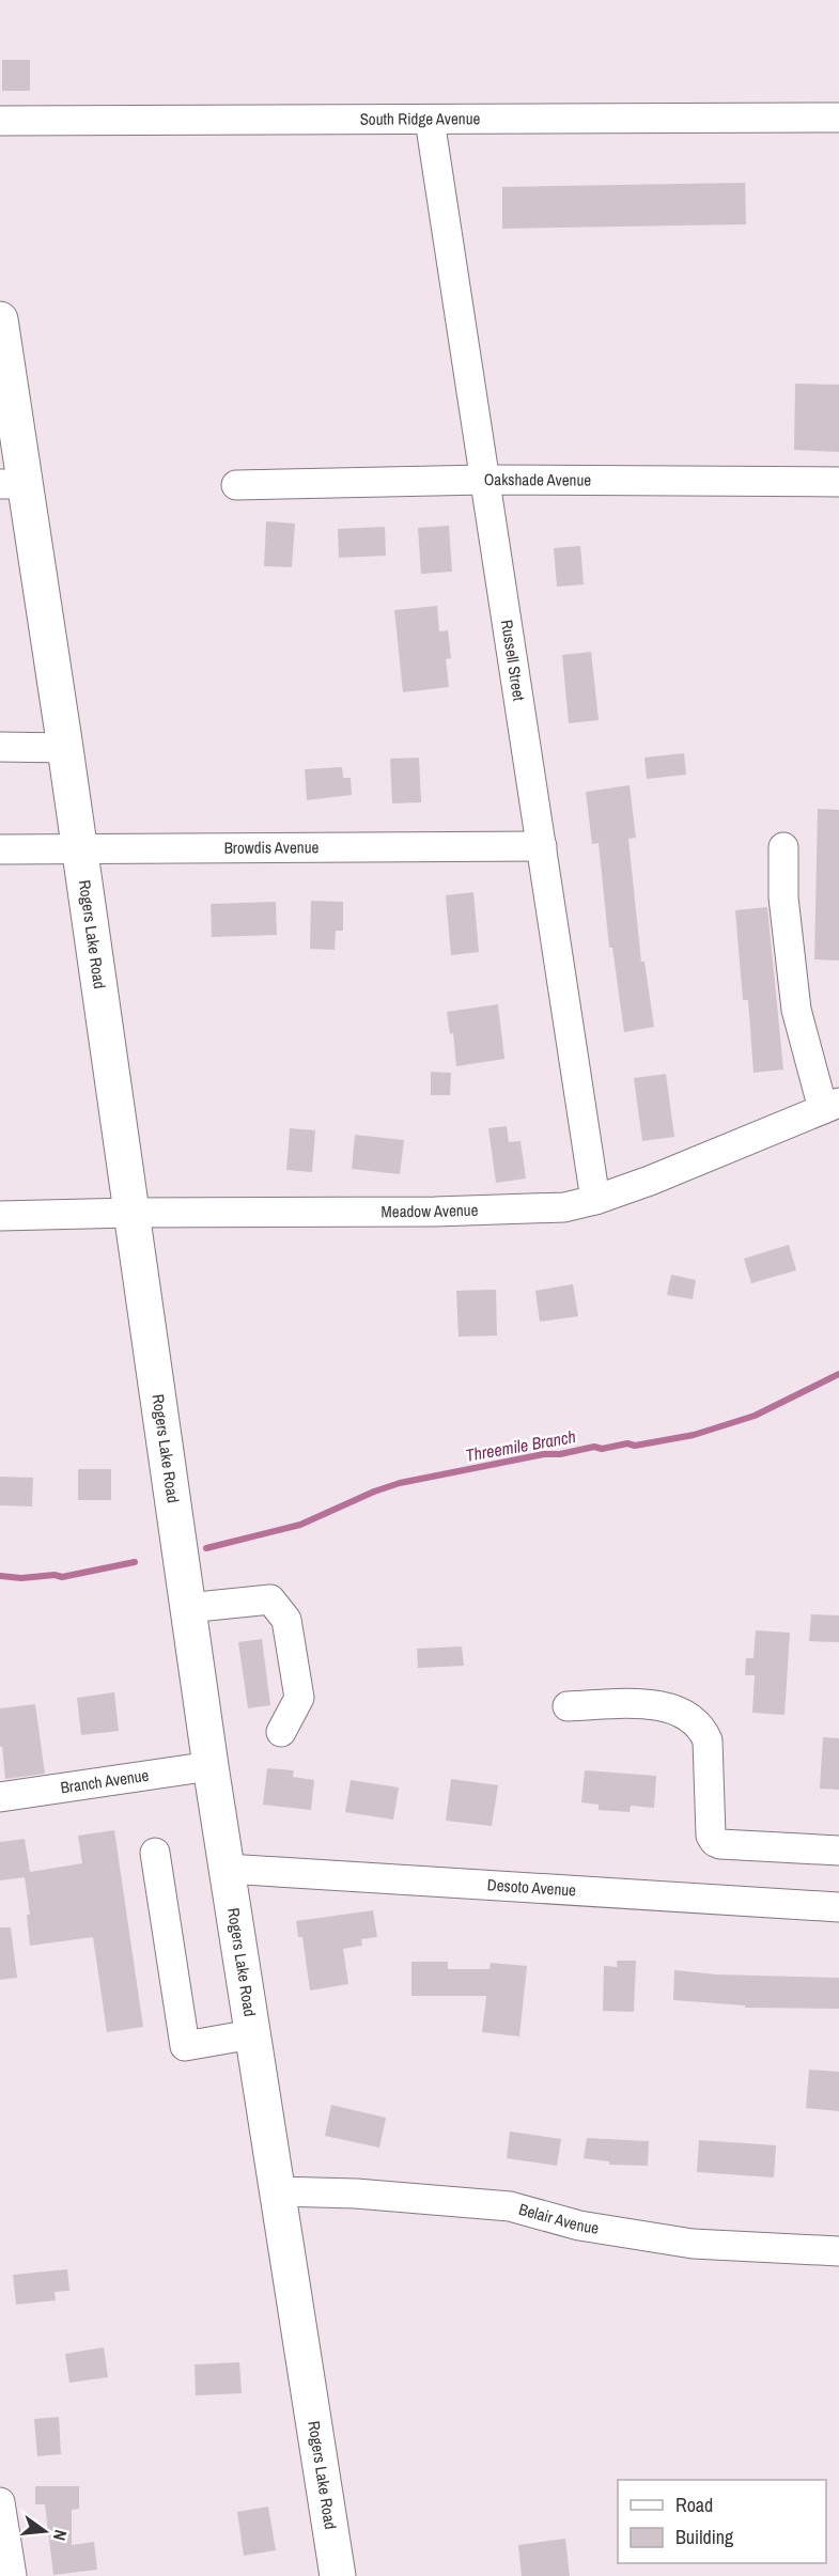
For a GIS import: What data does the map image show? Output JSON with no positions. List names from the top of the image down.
{
  "streets": {
    "main road": ["Rogers Lake Road"],
    "street": [
      "South Ridge Avenue",
      "Oakshade Avenue",
      "Russell Street",
      "Browdis Avenue",
      "Meadow Avenue",
      "Branch Avenue",
      "Desoto Avenue",
      "Belair Avenue"
    ]
  },
  "crossings": [
    ["South Ridge Avenue", "Russell Street"],
    ["Oakshade Avenue", "Russell Street"],
    ["Russell Street", "Browdis Avenue"],
    ["Russell Street", "Meadow Avenue"],
    ["Browdis Avenue", "Rogers Lake Road"],
    ["Rogers Lake Road", "Meadow Avenue"],
    ["Rogers Lake Road", "Branch Avenue"],
    ["Rogers Lake Road", "Desoto Avenue"],
    ["Rogers Lake Road", "Belair Avenue"]
  ],
  "water": ["Threemile Branch"],
  "legend": ["Road", "Building"],
  "north": "right"
}
